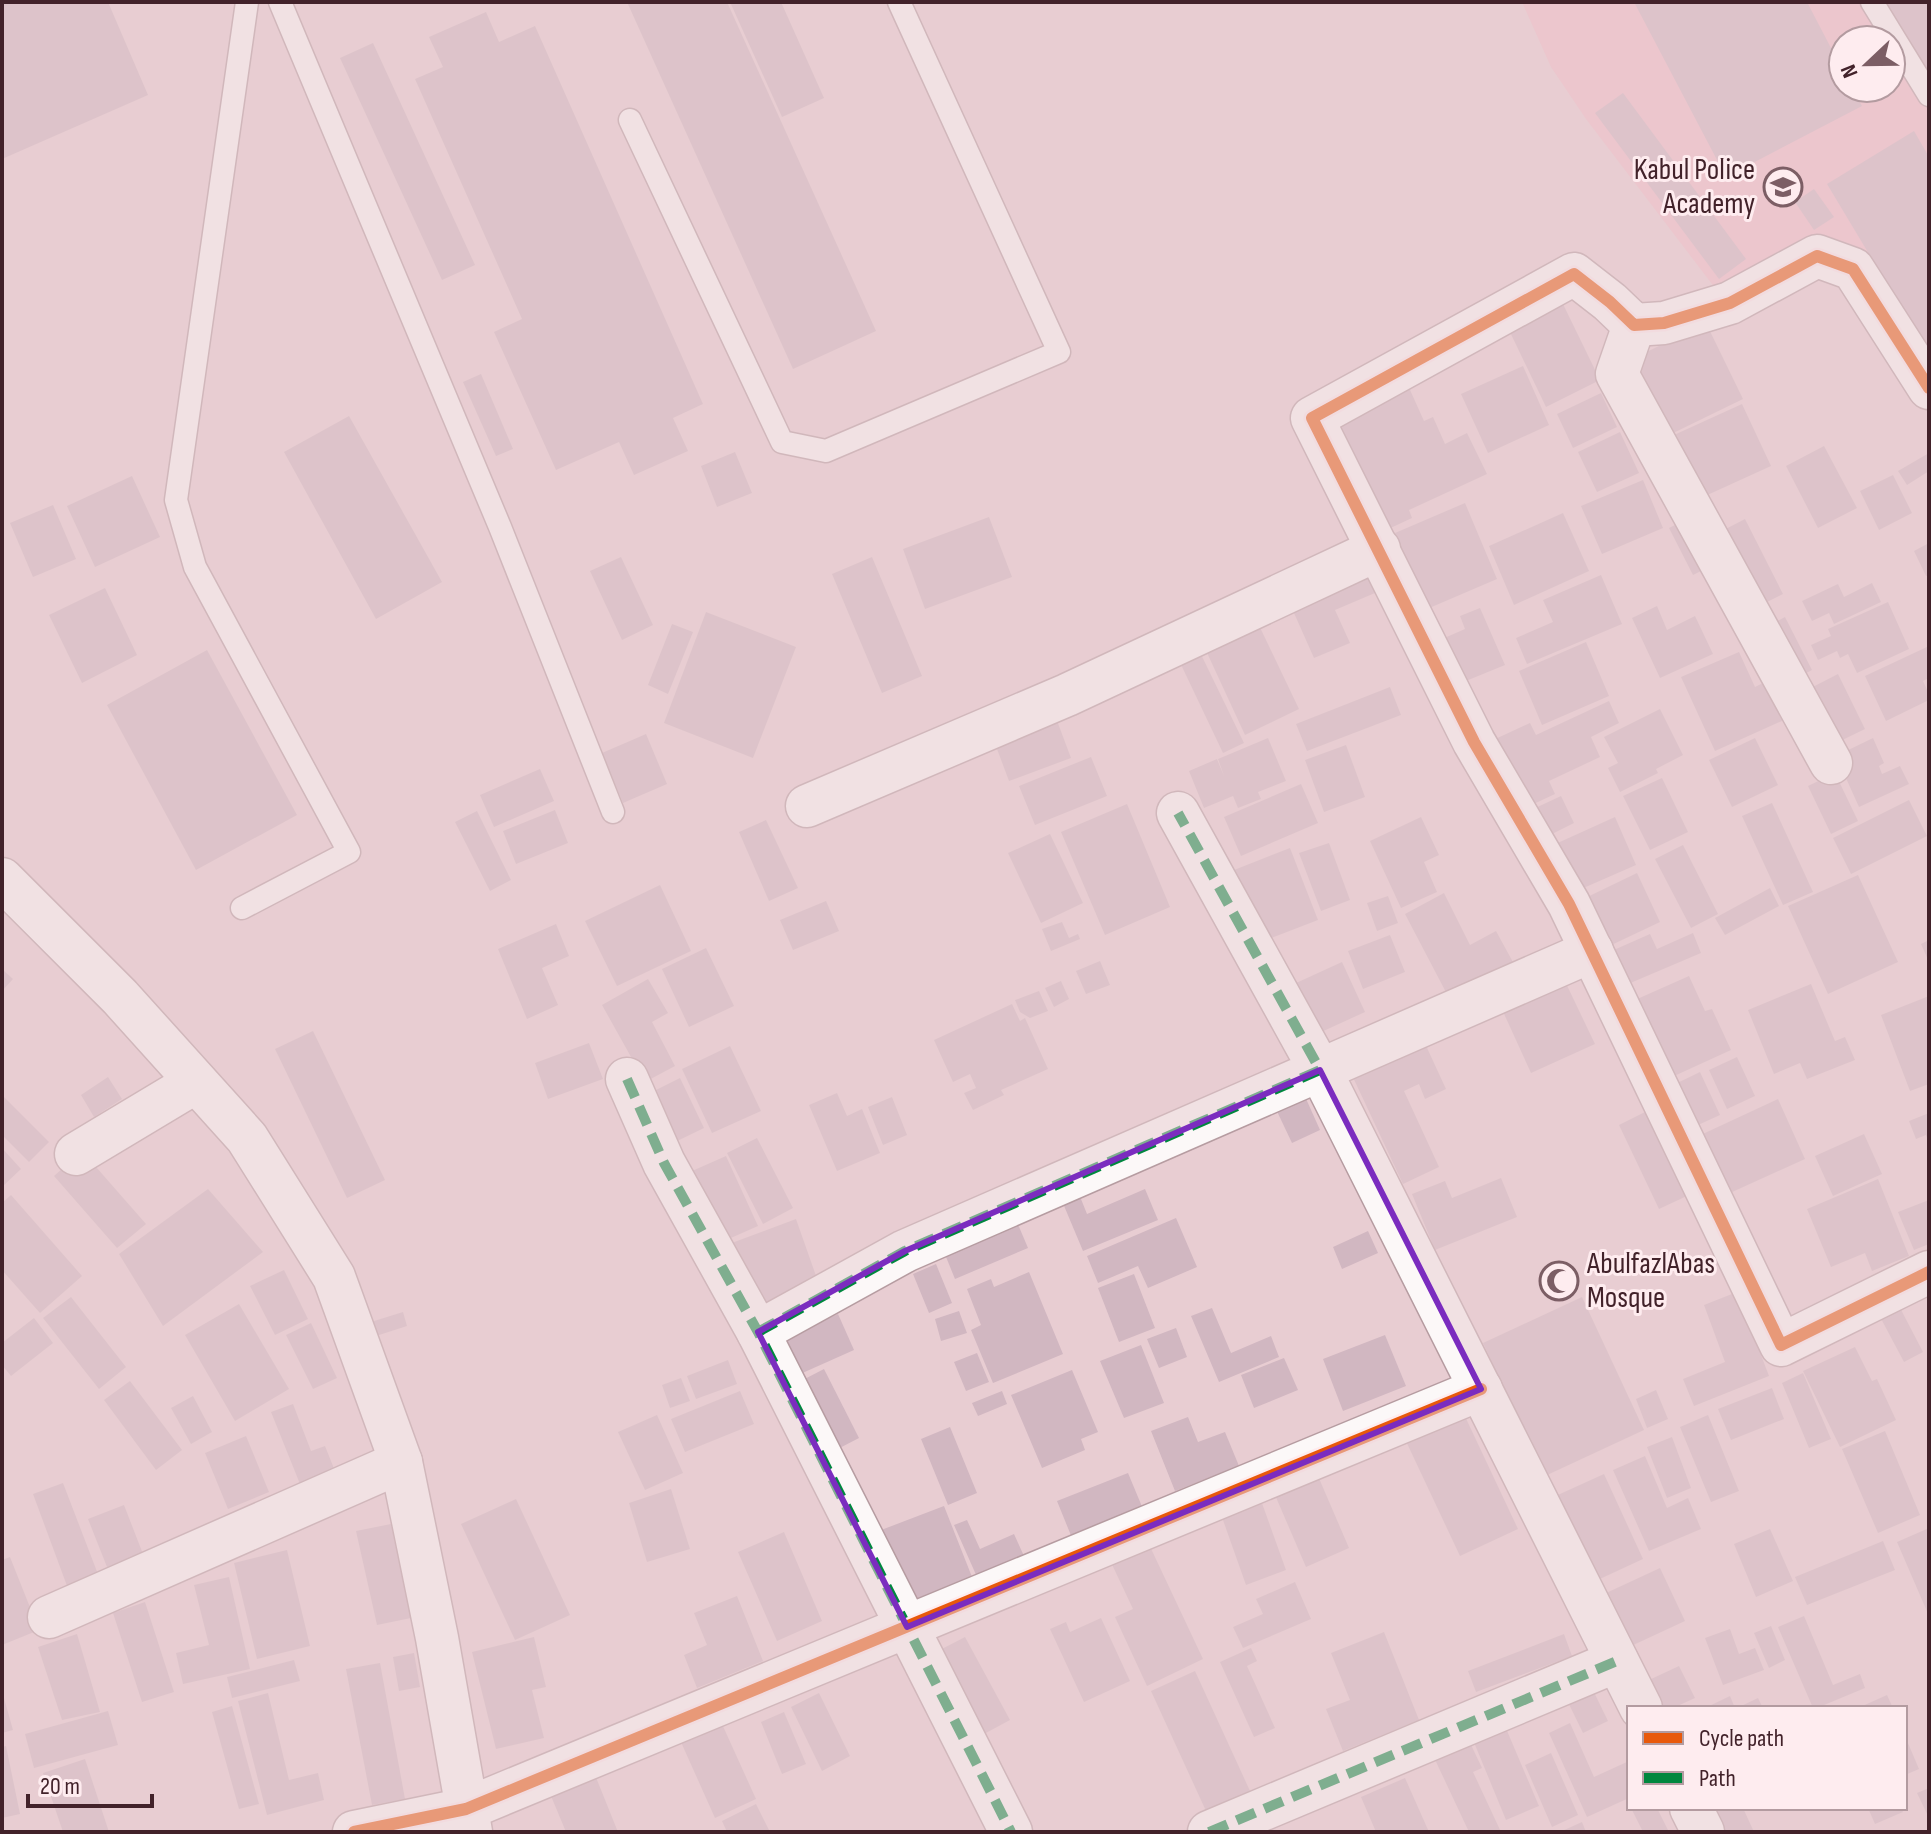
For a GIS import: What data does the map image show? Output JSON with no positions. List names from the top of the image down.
{
  "places": {
    "school or university": ["Kabul Police Academy"],
    "mosque": ["AbulfazlAbas Mosque"]
  },
  "legend": ["Cycle path", "Path"],
  "scale_bar": "20 m",
  "north": "left"
}
